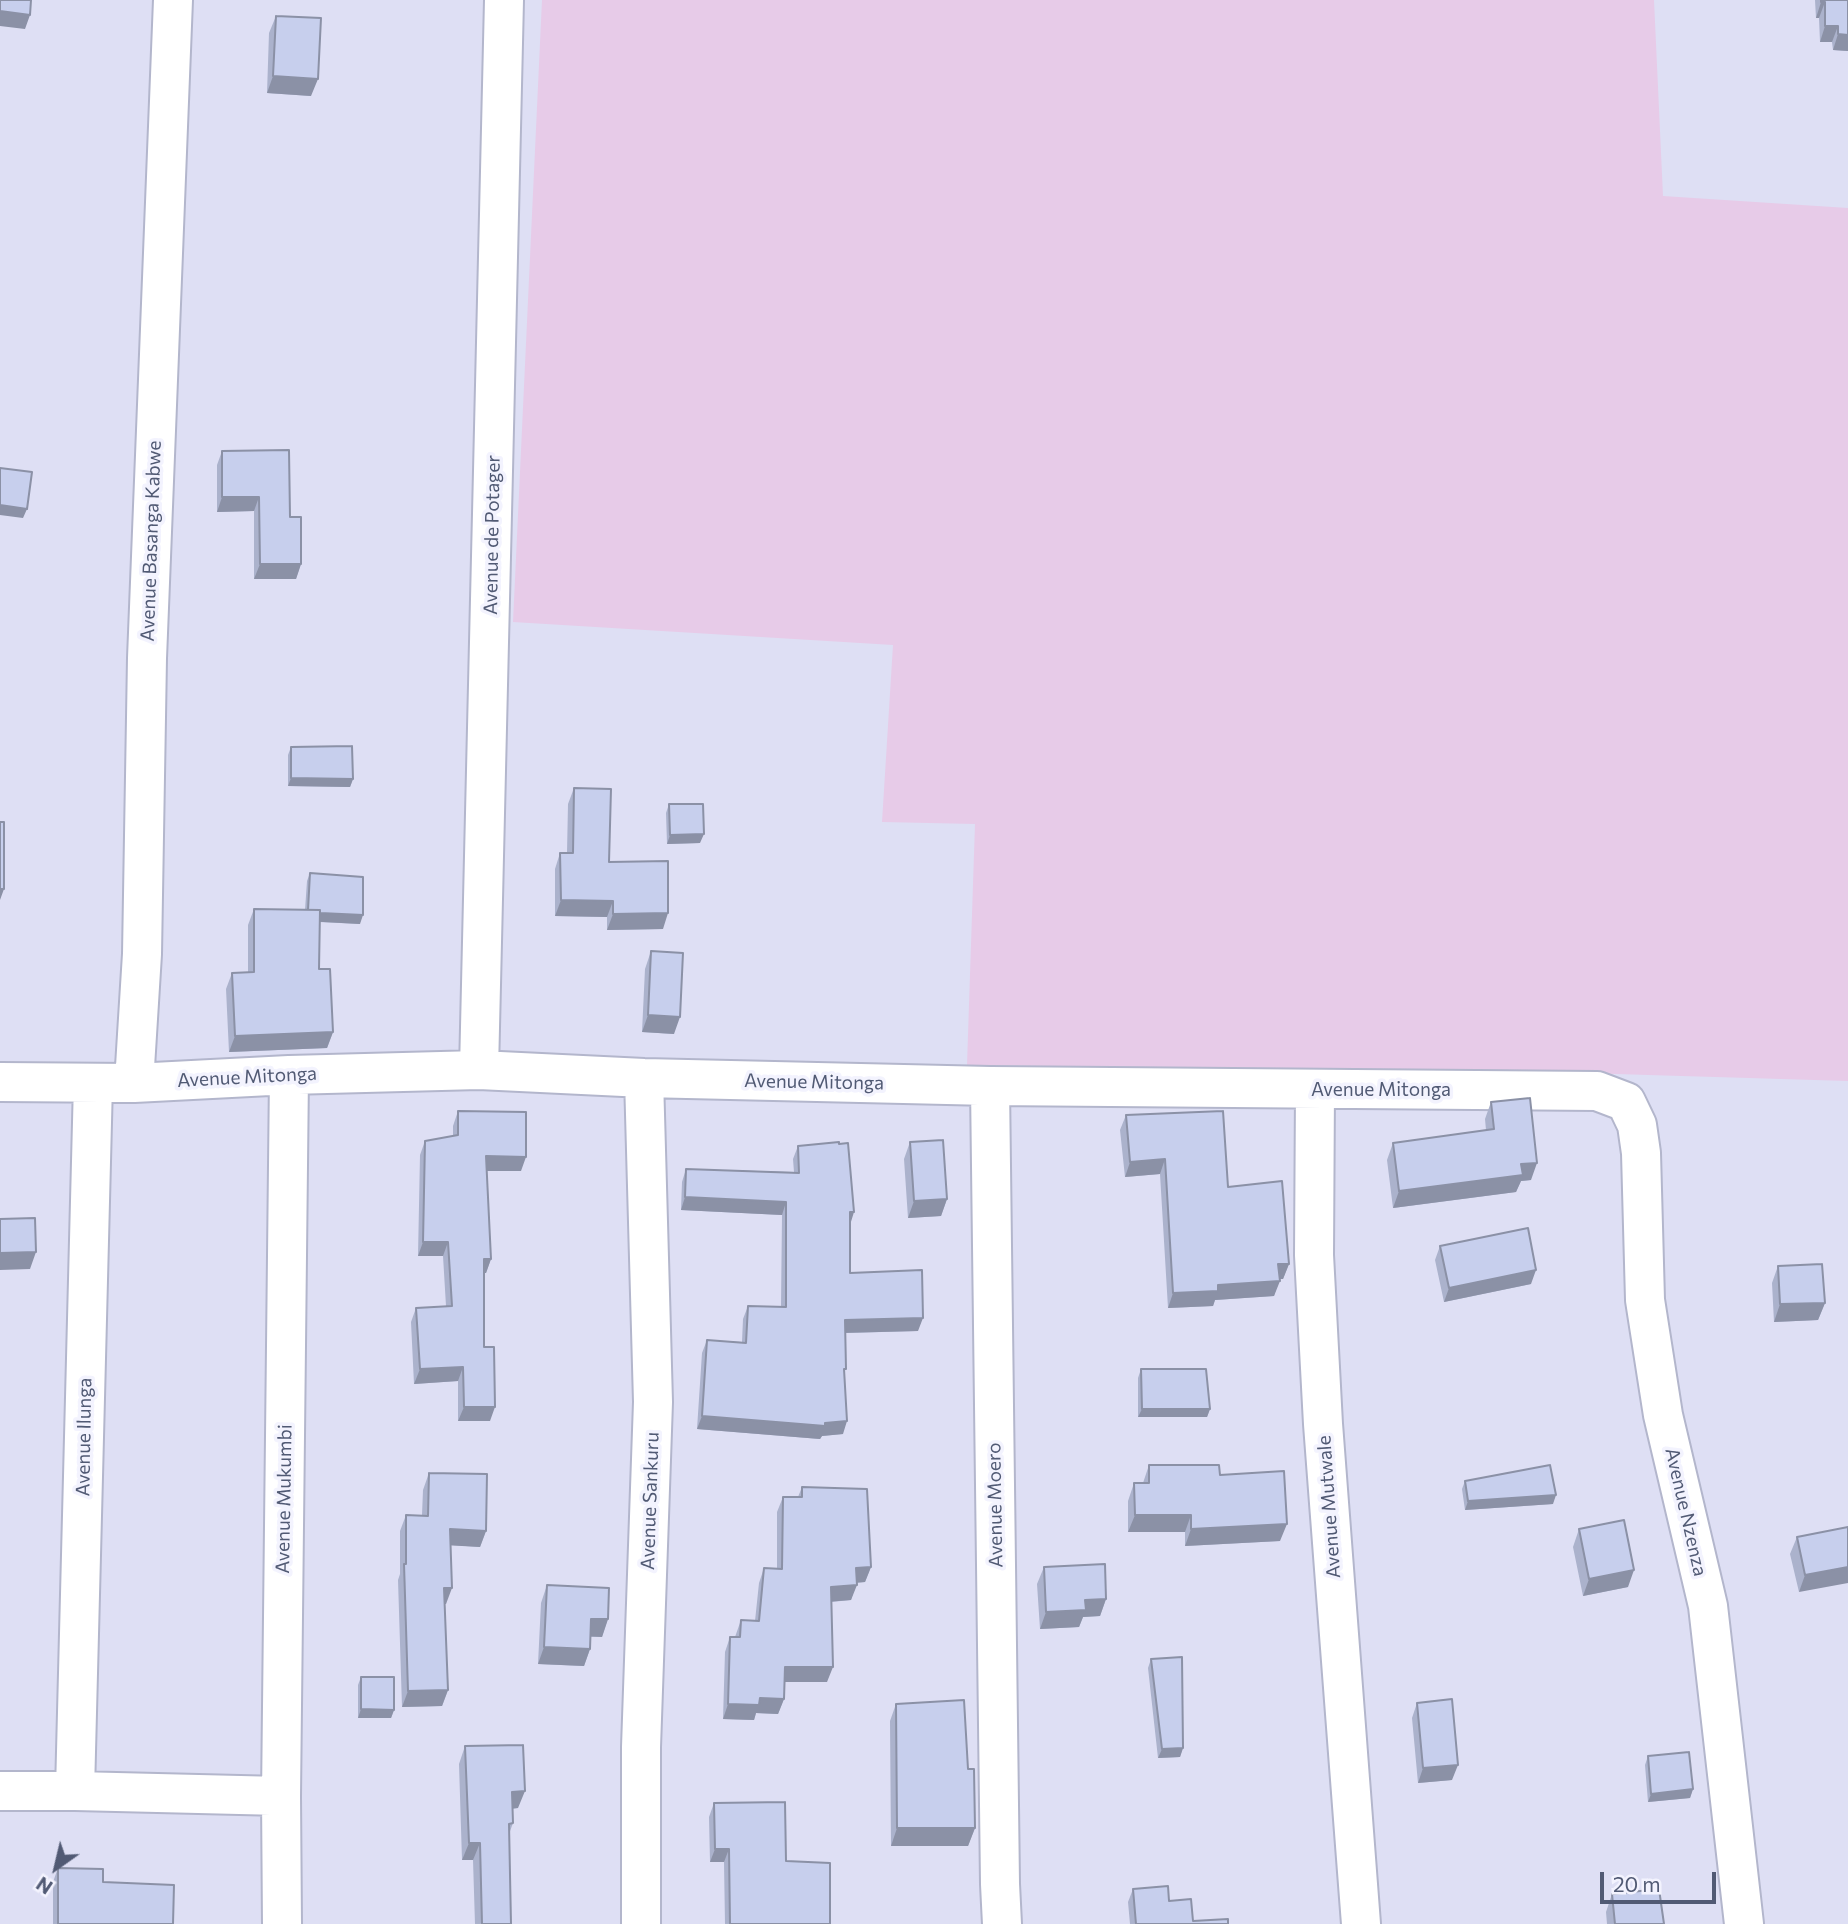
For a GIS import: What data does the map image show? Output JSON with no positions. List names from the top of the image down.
{
  "streets": {
    "street": [
      "Avenue de Potager",
      "Avenue Basanga Kabwe",
      "Avenue Mitonga",
      "Avenue Ilunga",
      "Avenue Mukumbi",
      "Avenue Sankuru",
      "Avenue Moero",
      "Avenue Mutwale",
      "Avenue Nzenza"
    ]
  },
  "crossings": [
    ["Avenue de Potager", "Avenue Mitonga"],
    ["Avenue Basanga Kabwe", "Avenue Mitonga"],
    ["Avenue Mitonga", "Avenue Ilunga"],
    ["Avenue Mitonga", "Avenue Mukumbi"],
    ["Avenue Mitonga", "Avenue Sankuru"],
    ["Avenue Mitonga", "Avenue Moero"],
    ["Avenue Mitonga", "Avenue Mutwale"],
    ["Avenue Mitonga", "Avenue Nzenza"]
  ],
  "scale_bar": "20 m",
  "north": "bottom left"
}
